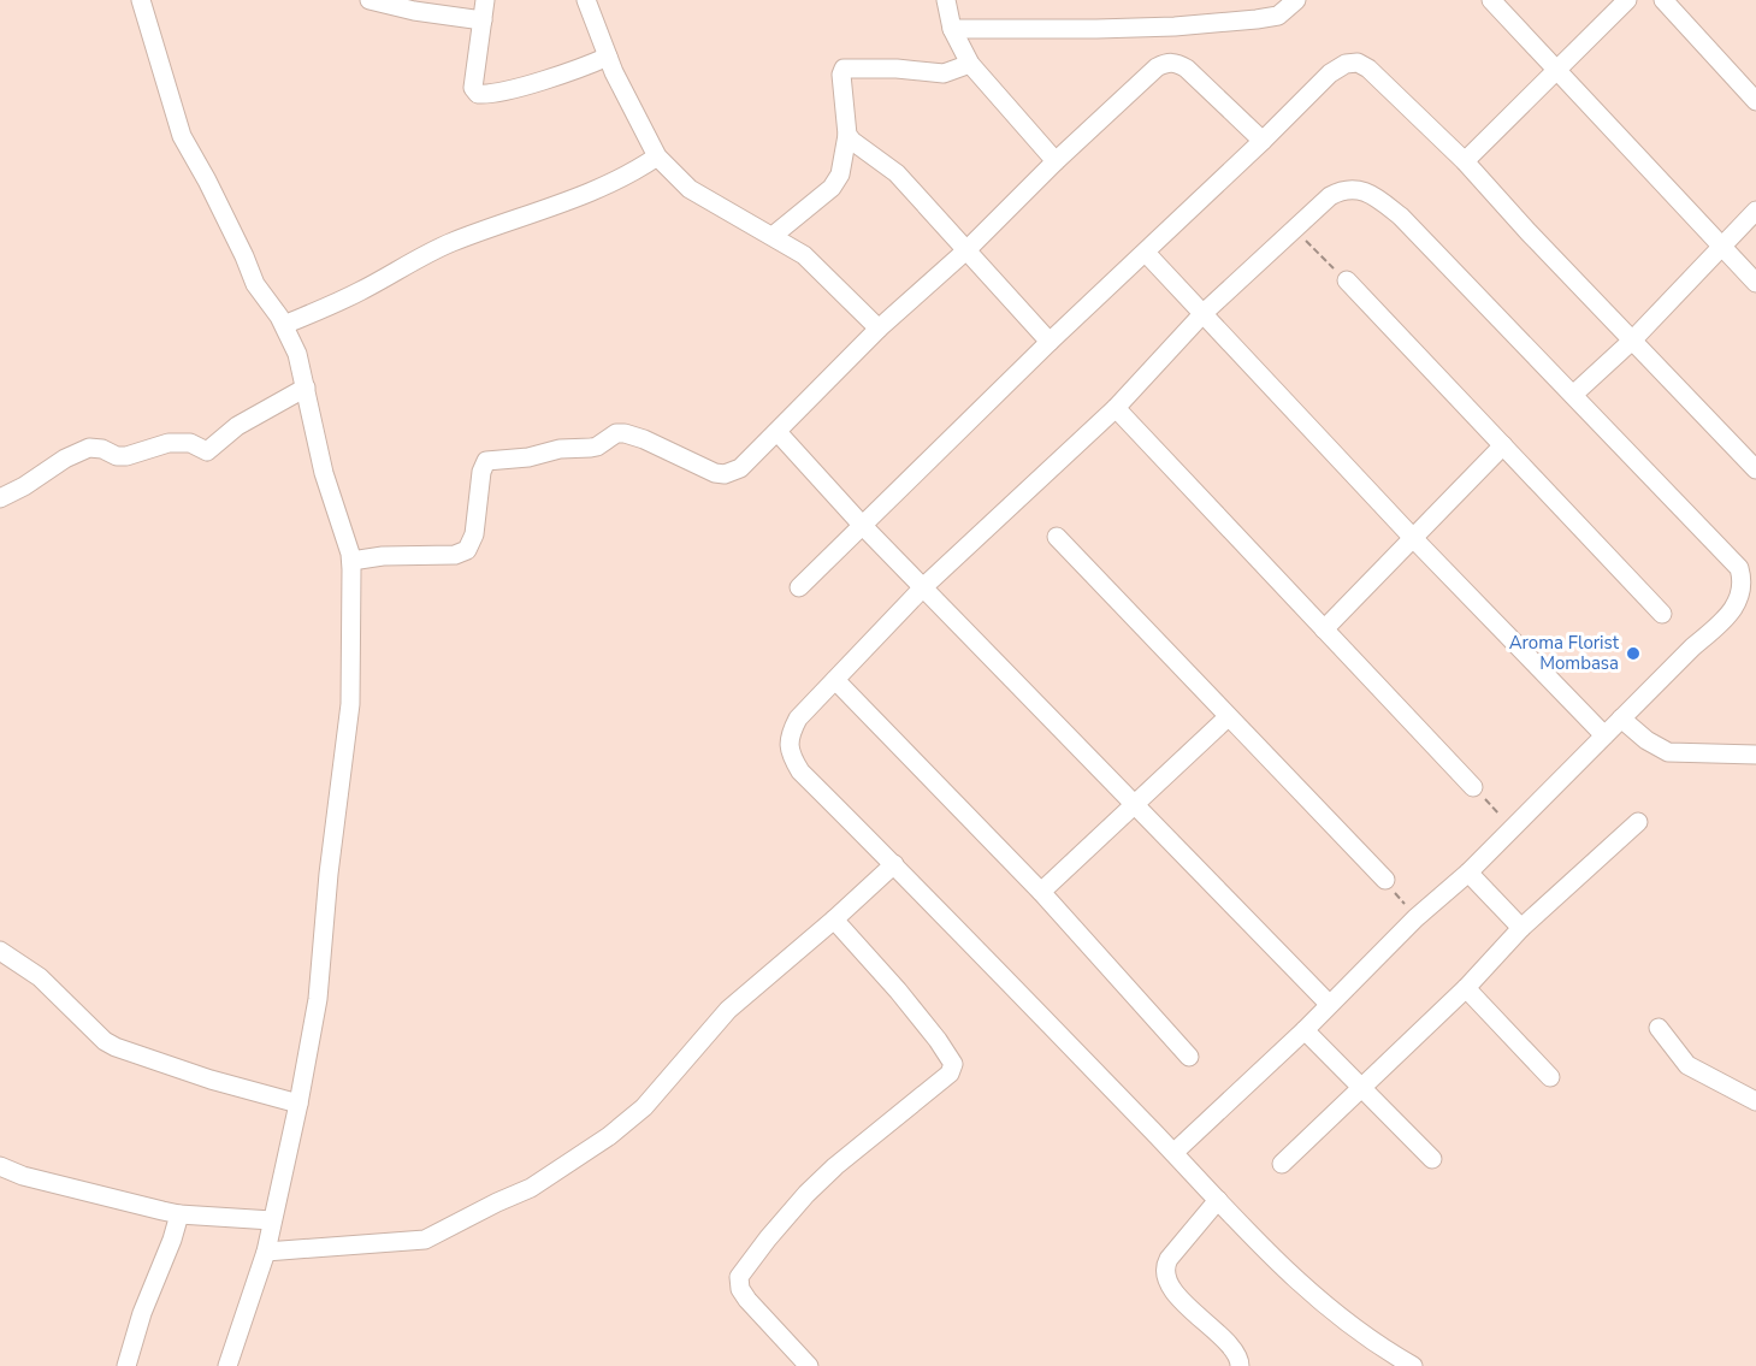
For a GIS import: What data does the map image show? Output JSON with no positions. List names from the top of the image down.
{
  "places": ["Aroma Florist Mombasa"]
}
